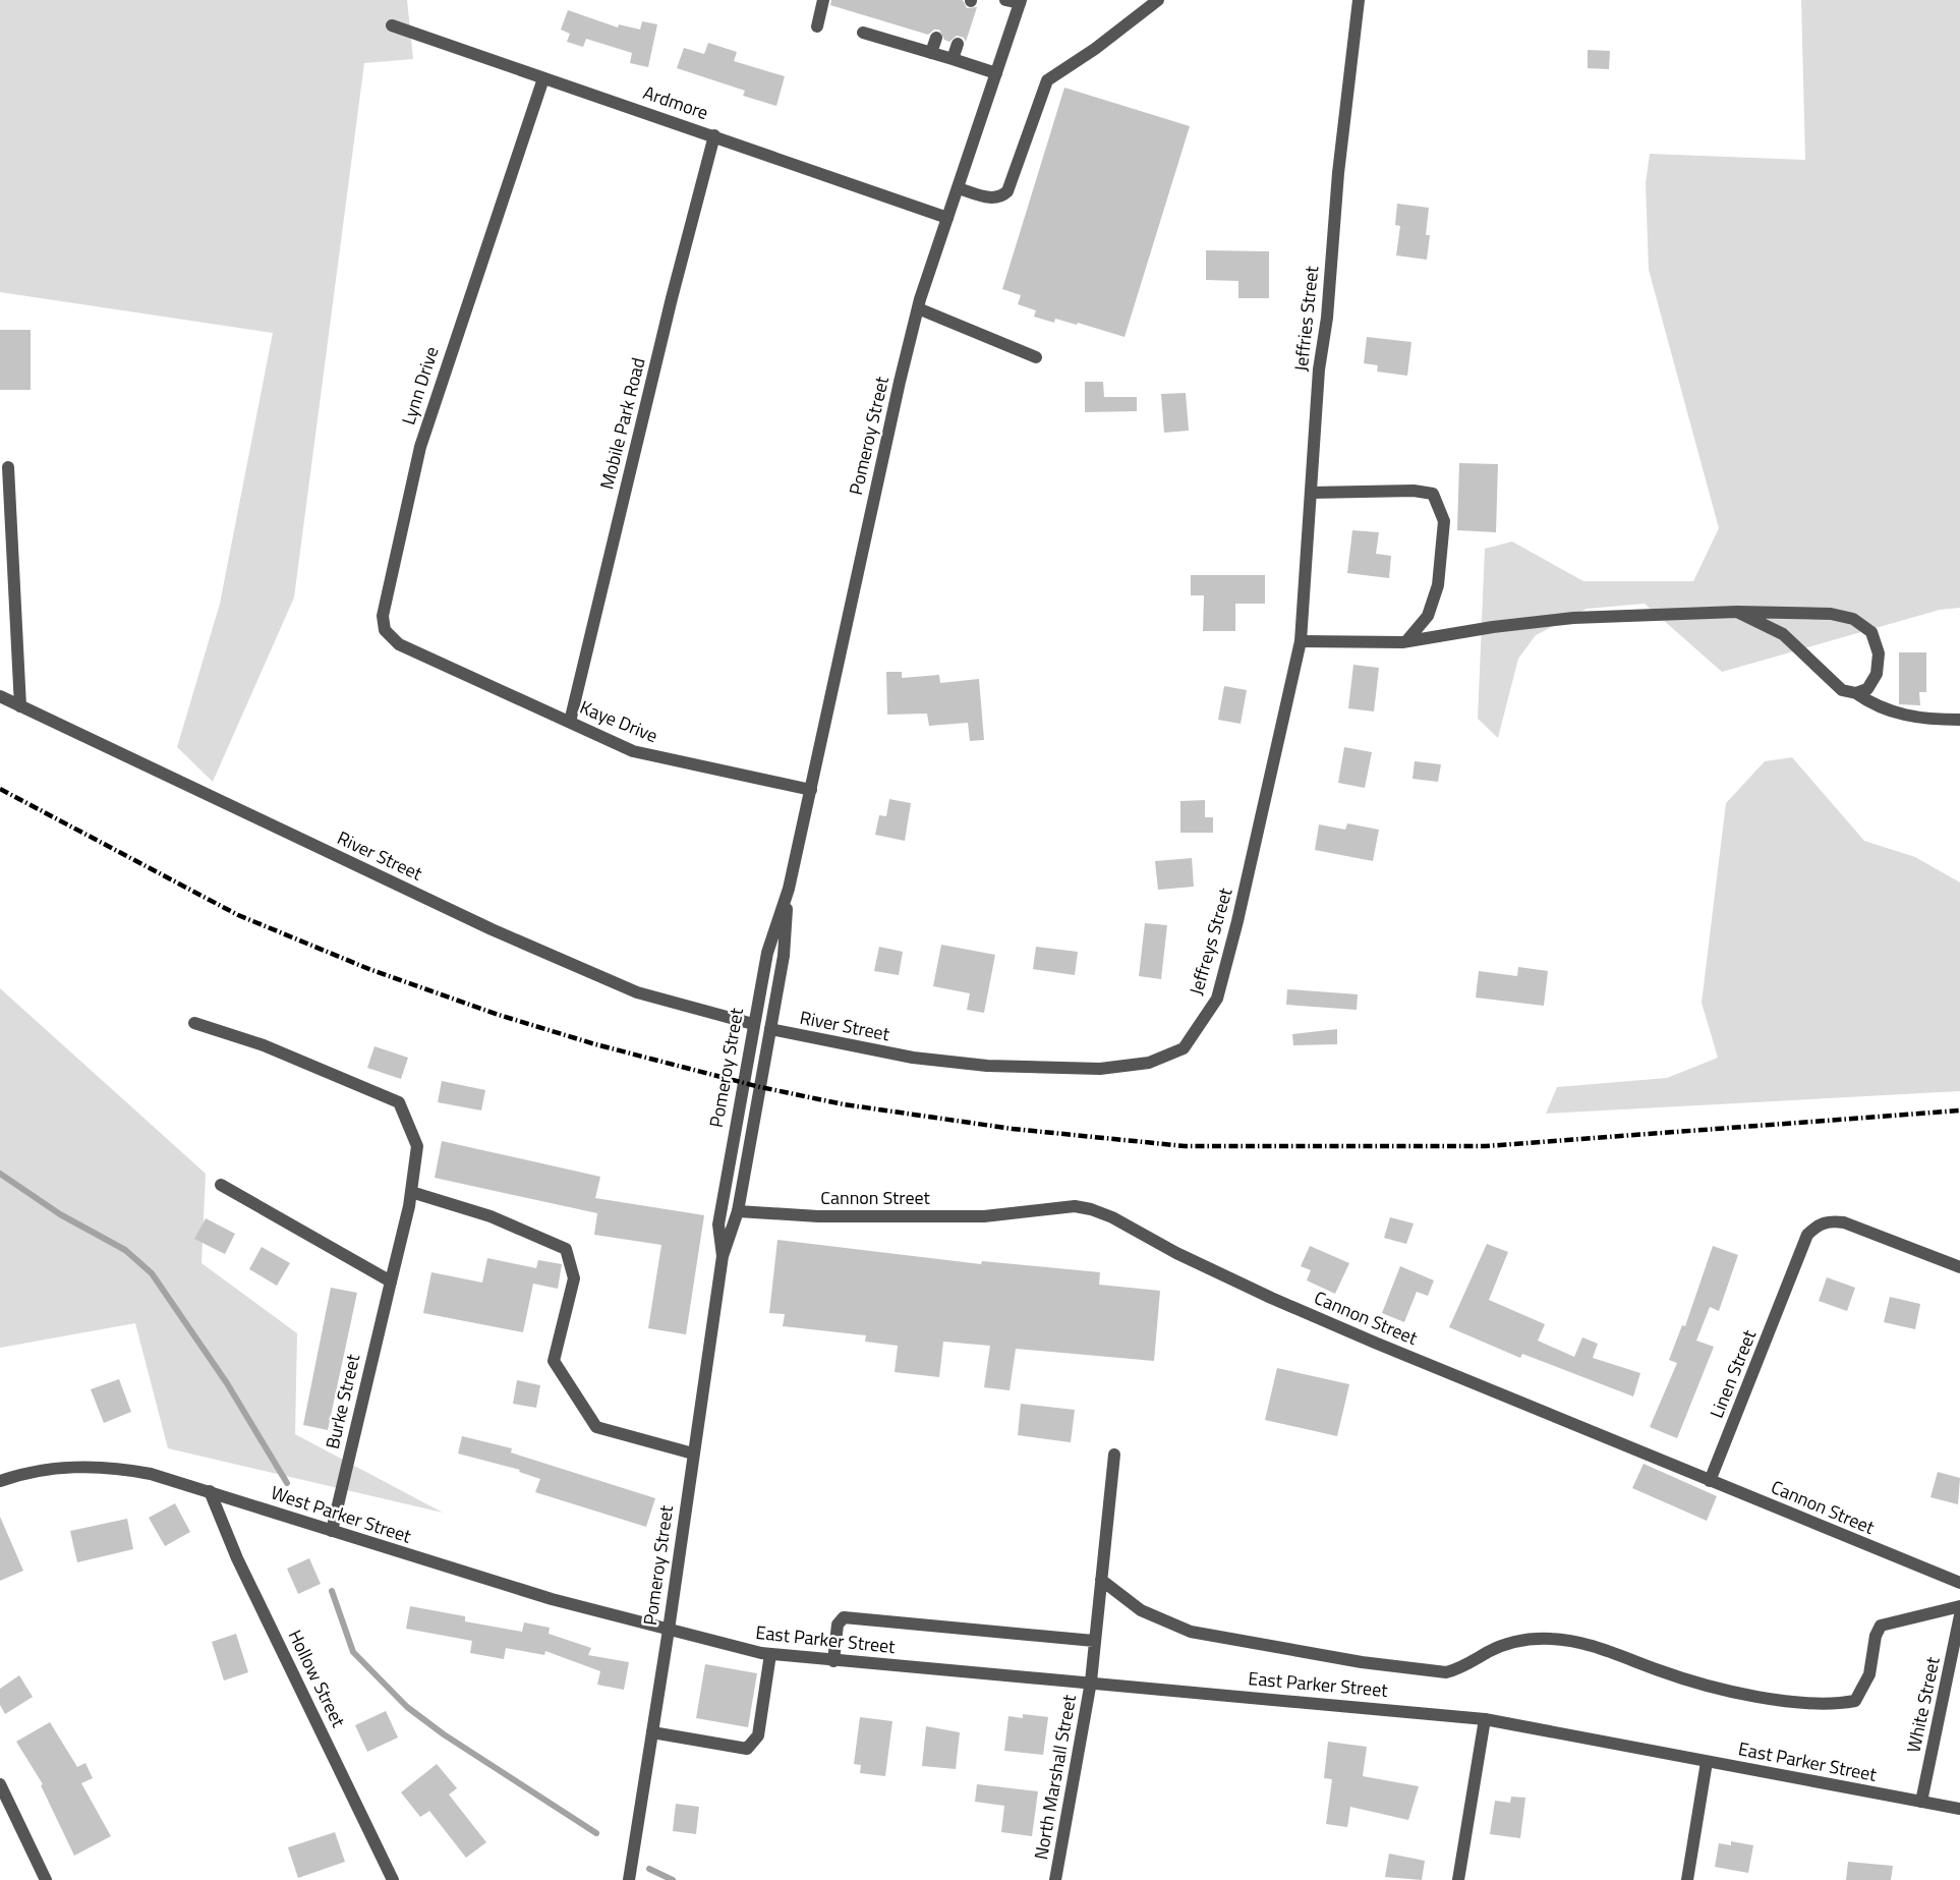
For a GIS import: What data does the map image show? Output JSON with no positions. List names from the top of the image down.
{
  "streets": {
    "street": [
      "Ardmore",
      "Jeffries Street",
      "Lynn Drive",
      "Mobile Park Road",
      "Pomeroy Street",
      "Kaye Drive",
      "River Street",
      "Jeffreys Street",
      "Cannon Street",
      "Linen Street",
      "Burke Street",
      "West Parker Street",
      "East Parker Street",
      "Hollow Street",
      "White Street",
      "North Marshall Street"
    ]
  },
  "crossings": [
    ["Ardmore", "Lynn Drive"],
    ["Ardmore", "Mobile Park Road"],
    ["Ardmore", "Pomeroy Street"],
    ["Jeffries Street", "Jeffreys Street"],
    ["Lynn Drive", "Kaye Drive"],
    ["Mobile Park Road", "Kaye Drive"],
    ["Pomeroy Street", "Kaye Drive"],
    ["Pomeroy Street", "River Street"],
    ["Pomeroy Street", "Cannon Street"],
    ["Pomeroy Street", "West Parker Street"],
    ["Pomeroy Street", "East Parker Street"],
    ["River Street", "Jeffreys Street"],
    ["Cannon Street", "Linen Street"],
    ["Burke Street", "West Parker Street"],
    ["West Parker Street", "East Parker Street"],
    ["West Parker Street", "Hollow Street"],
    ["East Parker Street", "White Street"],
    ["East Parker Street", "North Marshall Street"]
  ]
}
